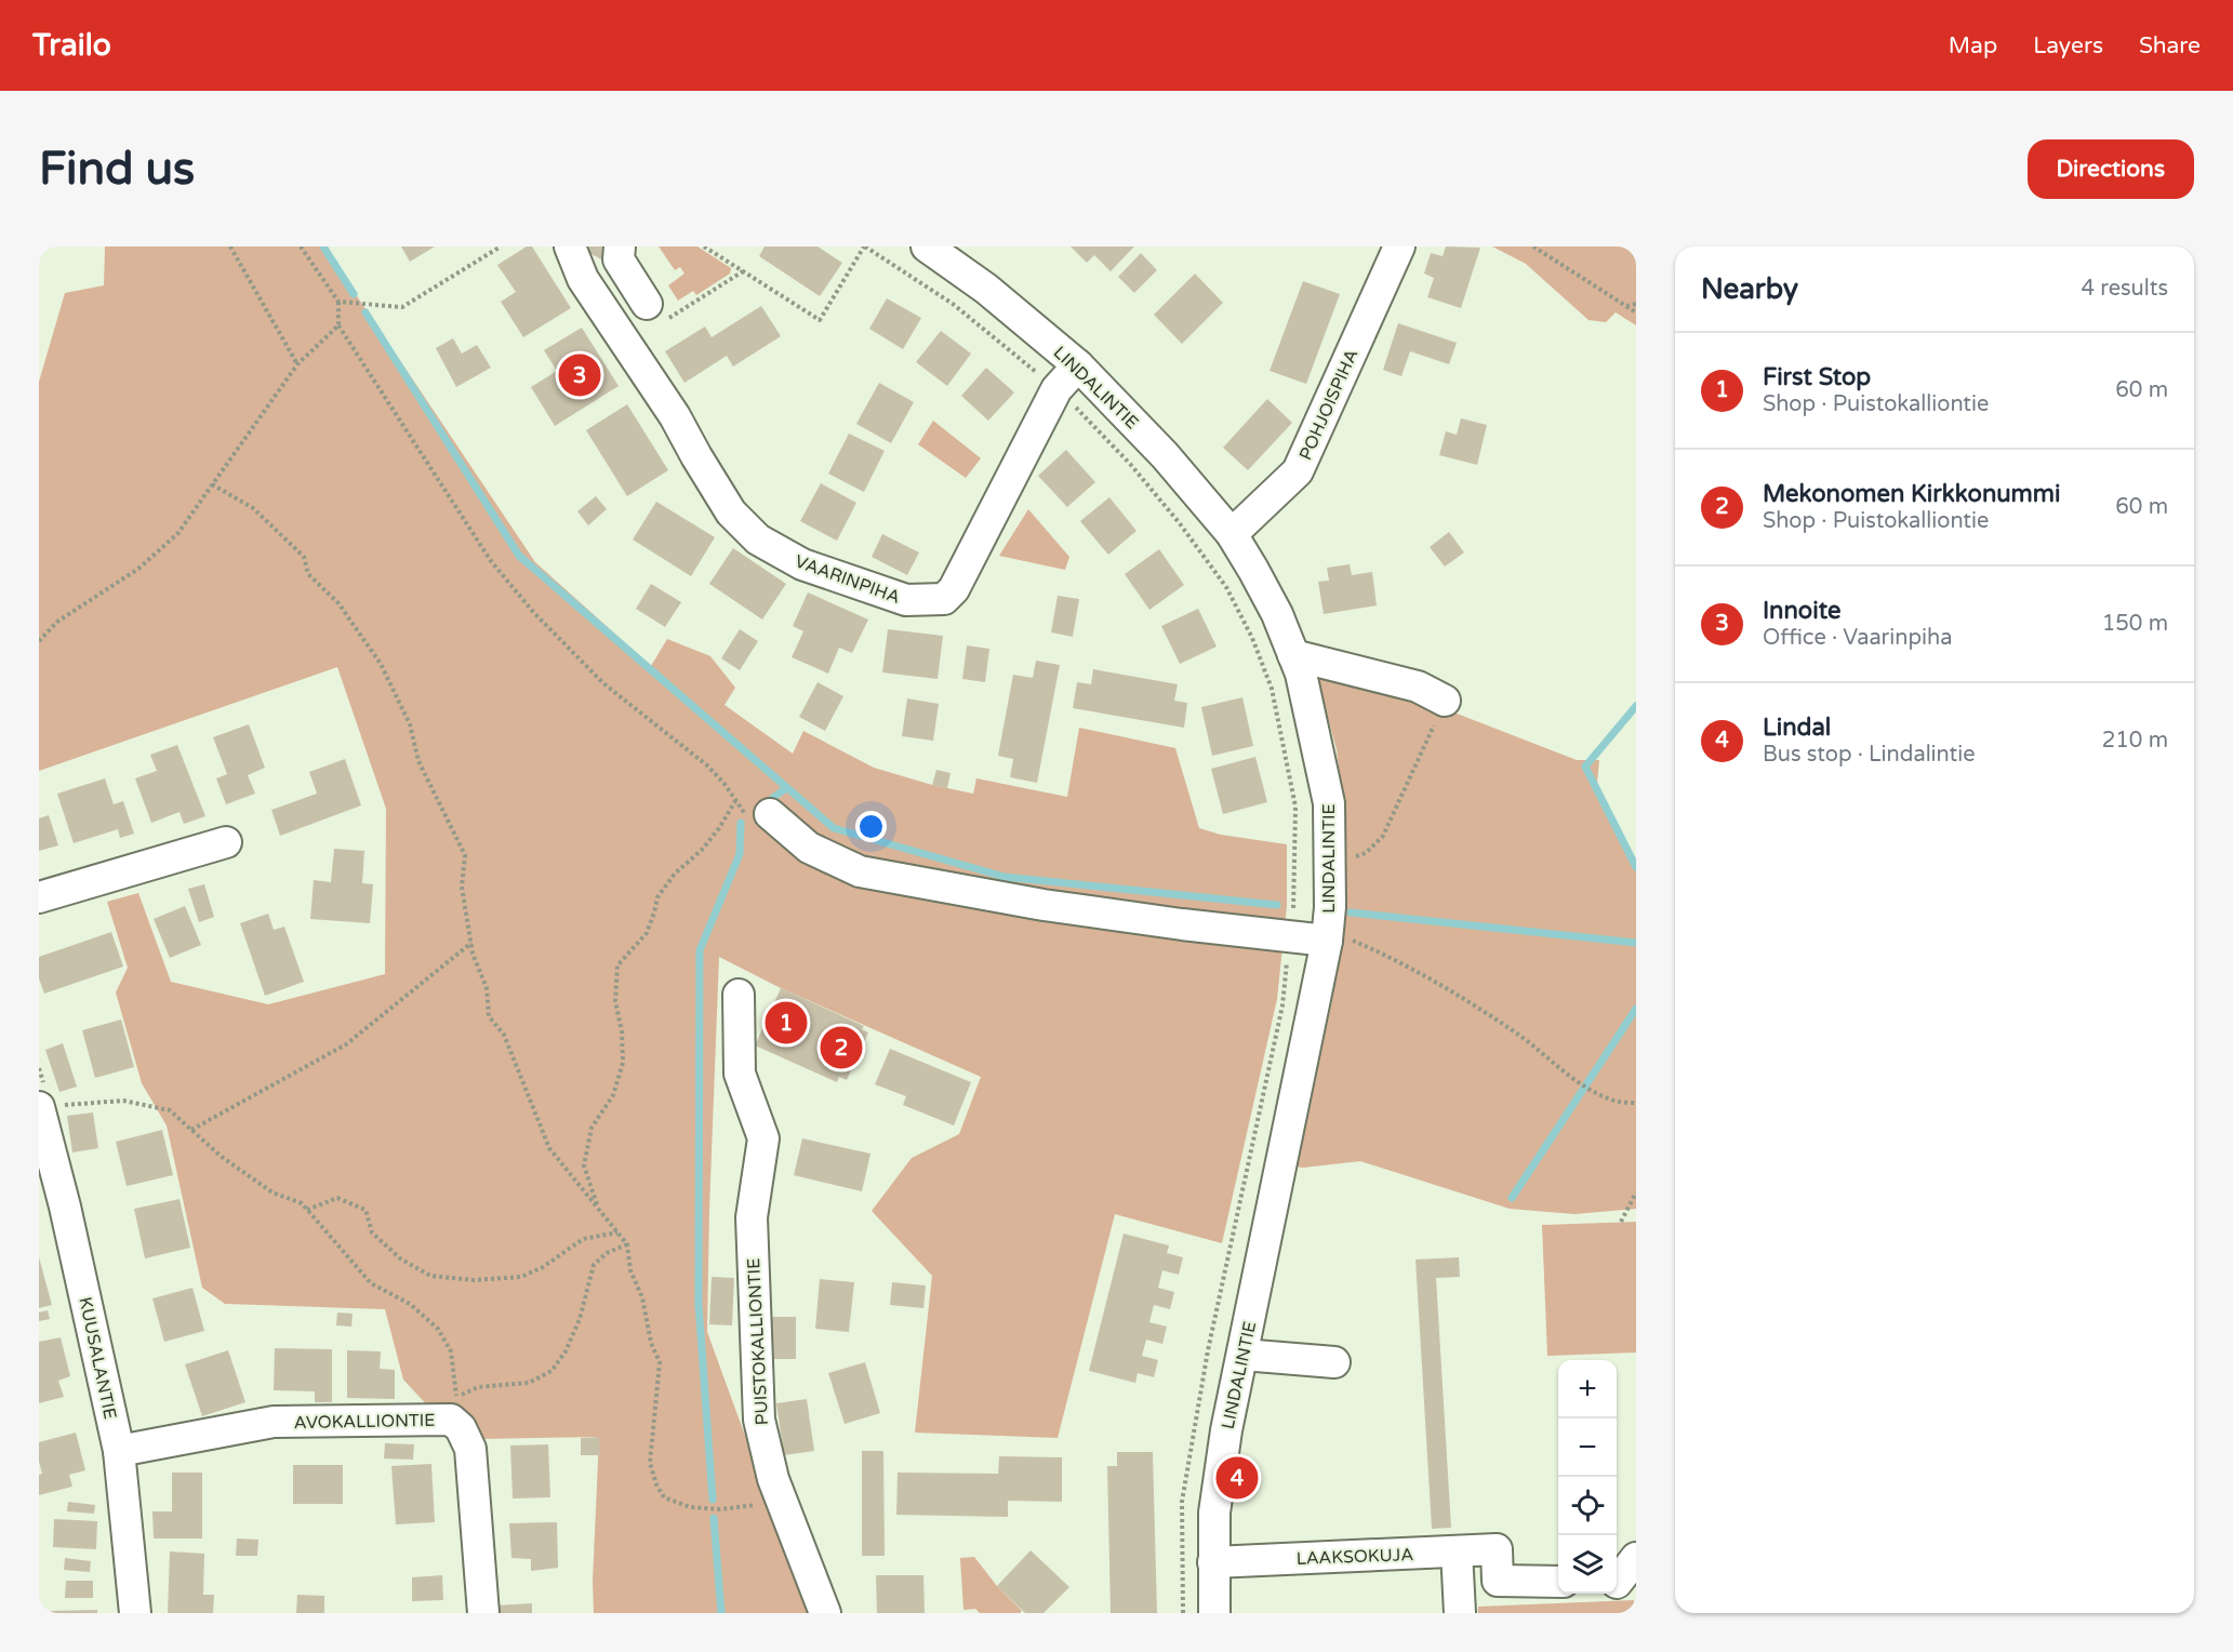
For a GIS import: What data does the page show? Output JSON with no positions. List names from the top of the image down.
{
  "streets": {
    "street": [
      "LINDALINTIE",
      "POHJOISPIHA",
      "VAARINPIHA",
      "PUISTOKALLIONTIE",
      "KUUSALANTIE",
      "AVOKALLIONTIE",
      "LAAKSOKUJA"
    ]
  },
  "crossings": [
    ["LINDALINTIE", "POHJOISPIHA"],
    ["LINDALINTIE", "VAARINPIHA"],
    ["LINDALINTIE", "LAAKSOKUJA"],
    ["KUUSALANTIE", "AVOKALLIONTIE"]
  ],
  "page": {
    "header": "Trailo",
    "nav": ["Map", "Layers", "Share"],
    "buttons": "Directions",
    "title": "Find us",
    "heading": ["Nearby", "4 results"],
    "list": [
      {
        "mark": "1",
        "name": "First Stop",
        "note": "Shop · Puistokalliontie",
        "value": "60 m"
      },
      {
        "mark": "2",
        "name": "Mekonomen Kirkkonummi",
        "note": "Shop · Puistokalliontie",
        "value": "60 m"
      },
      {
        "mark": "3",
        "name": "Innoite",
        "note": "Office · Vaarinpiha",
        "value": "150 m"
      },
      {
        "mark": "4",
        "name": "Lindal",
        "note": "Bus stop · Lindalintie",
        "value": "210 m"
      }
    ],
    "pins": [
      "3",
      "1",
      "2",
      "4"
    ],
    "map_buttons": ["+", "−"]
  }
}
